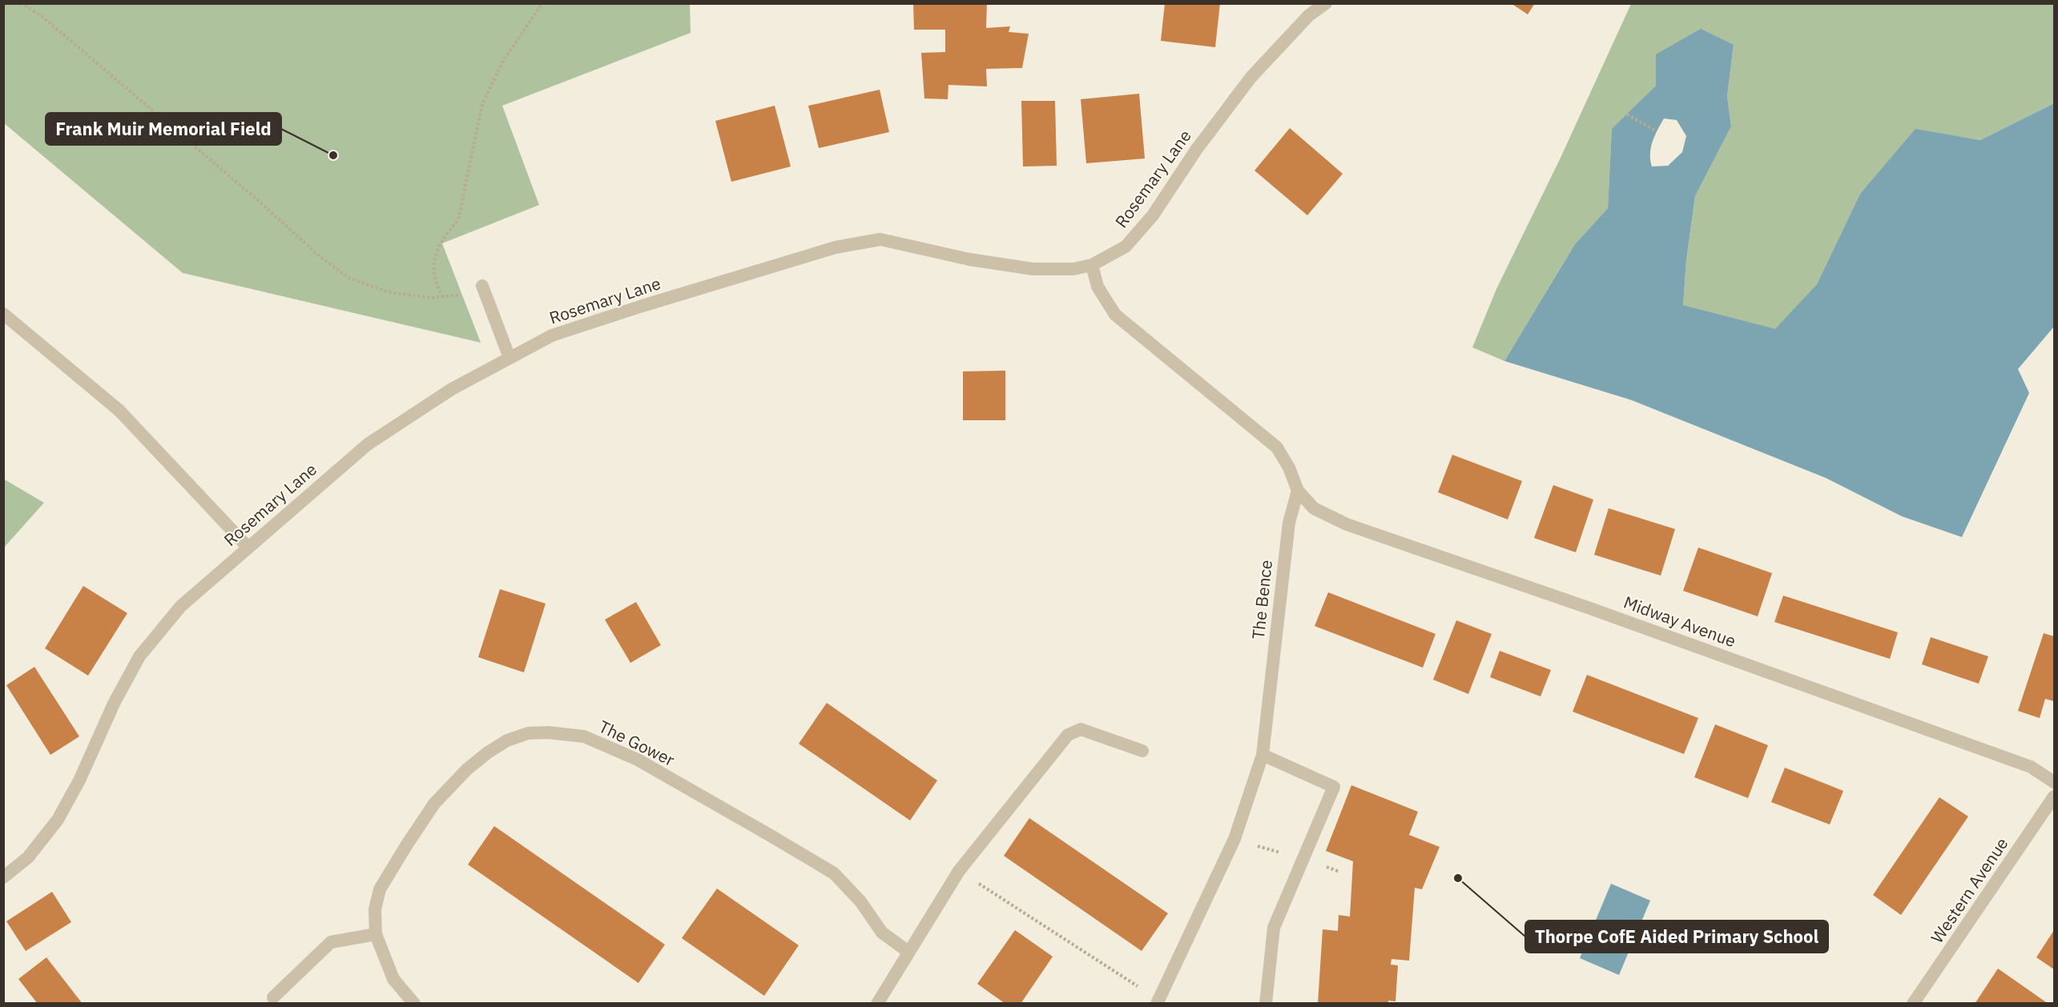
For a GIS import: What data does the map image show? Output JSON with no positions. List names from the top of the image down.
{
  "streets": {
    "street": [
      "Rosemary Lane",
      "The Bence",
      "Midway Avenue",
      "The Gower",
      "Western Avenue"
    ]
  },
  "crossings": [
    ["The Bence", "Midway Avenue"]
  ],
  "places": ["Frank Muir Memorial Field", "Thorpe CofE Aided Primary School"]
}
